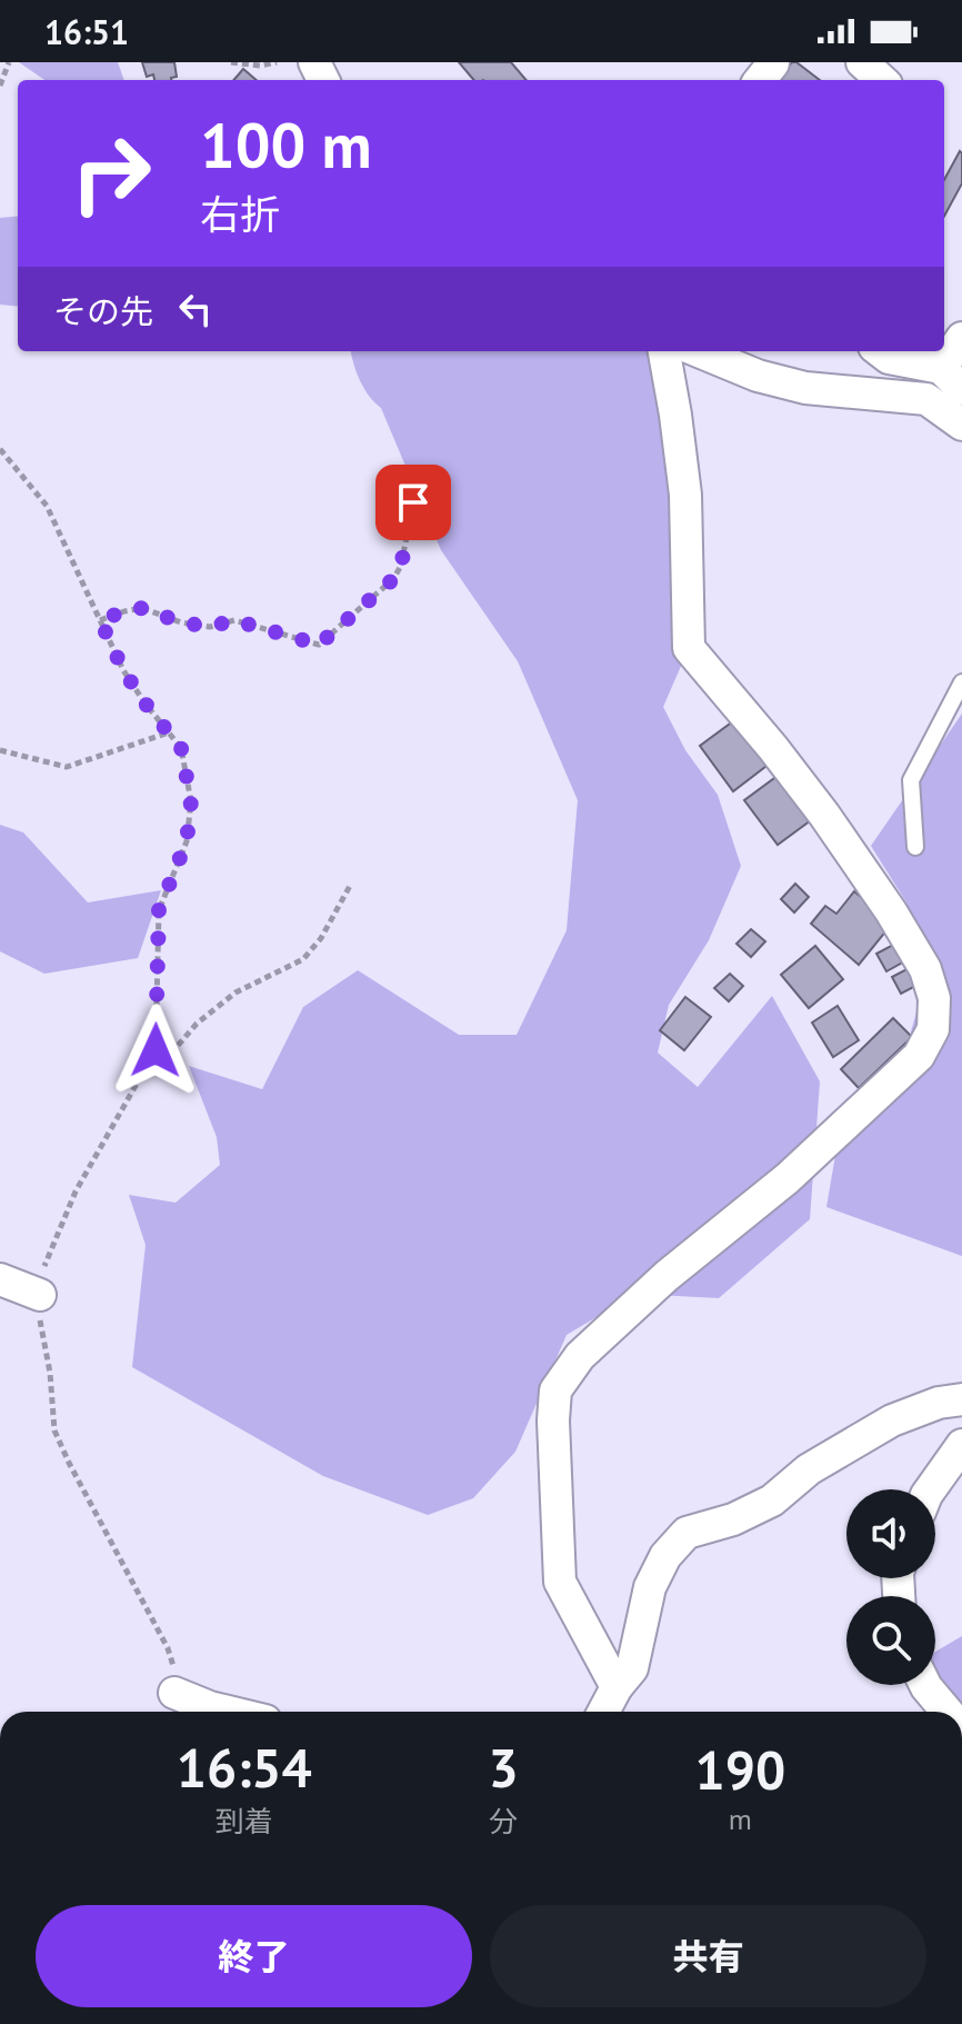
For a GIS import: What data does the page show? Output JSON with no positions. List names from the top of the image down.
{
  "page": {
    "status": "16:51",
    "turn": ["100 m", "右折"],
    "then": "その先",
    "eta": [
      "16:54",
      "到着",
      "3",
      "分",
      "190",
      "m"
    ],
    "buttons": ["終了", "共有"]
  }
}
